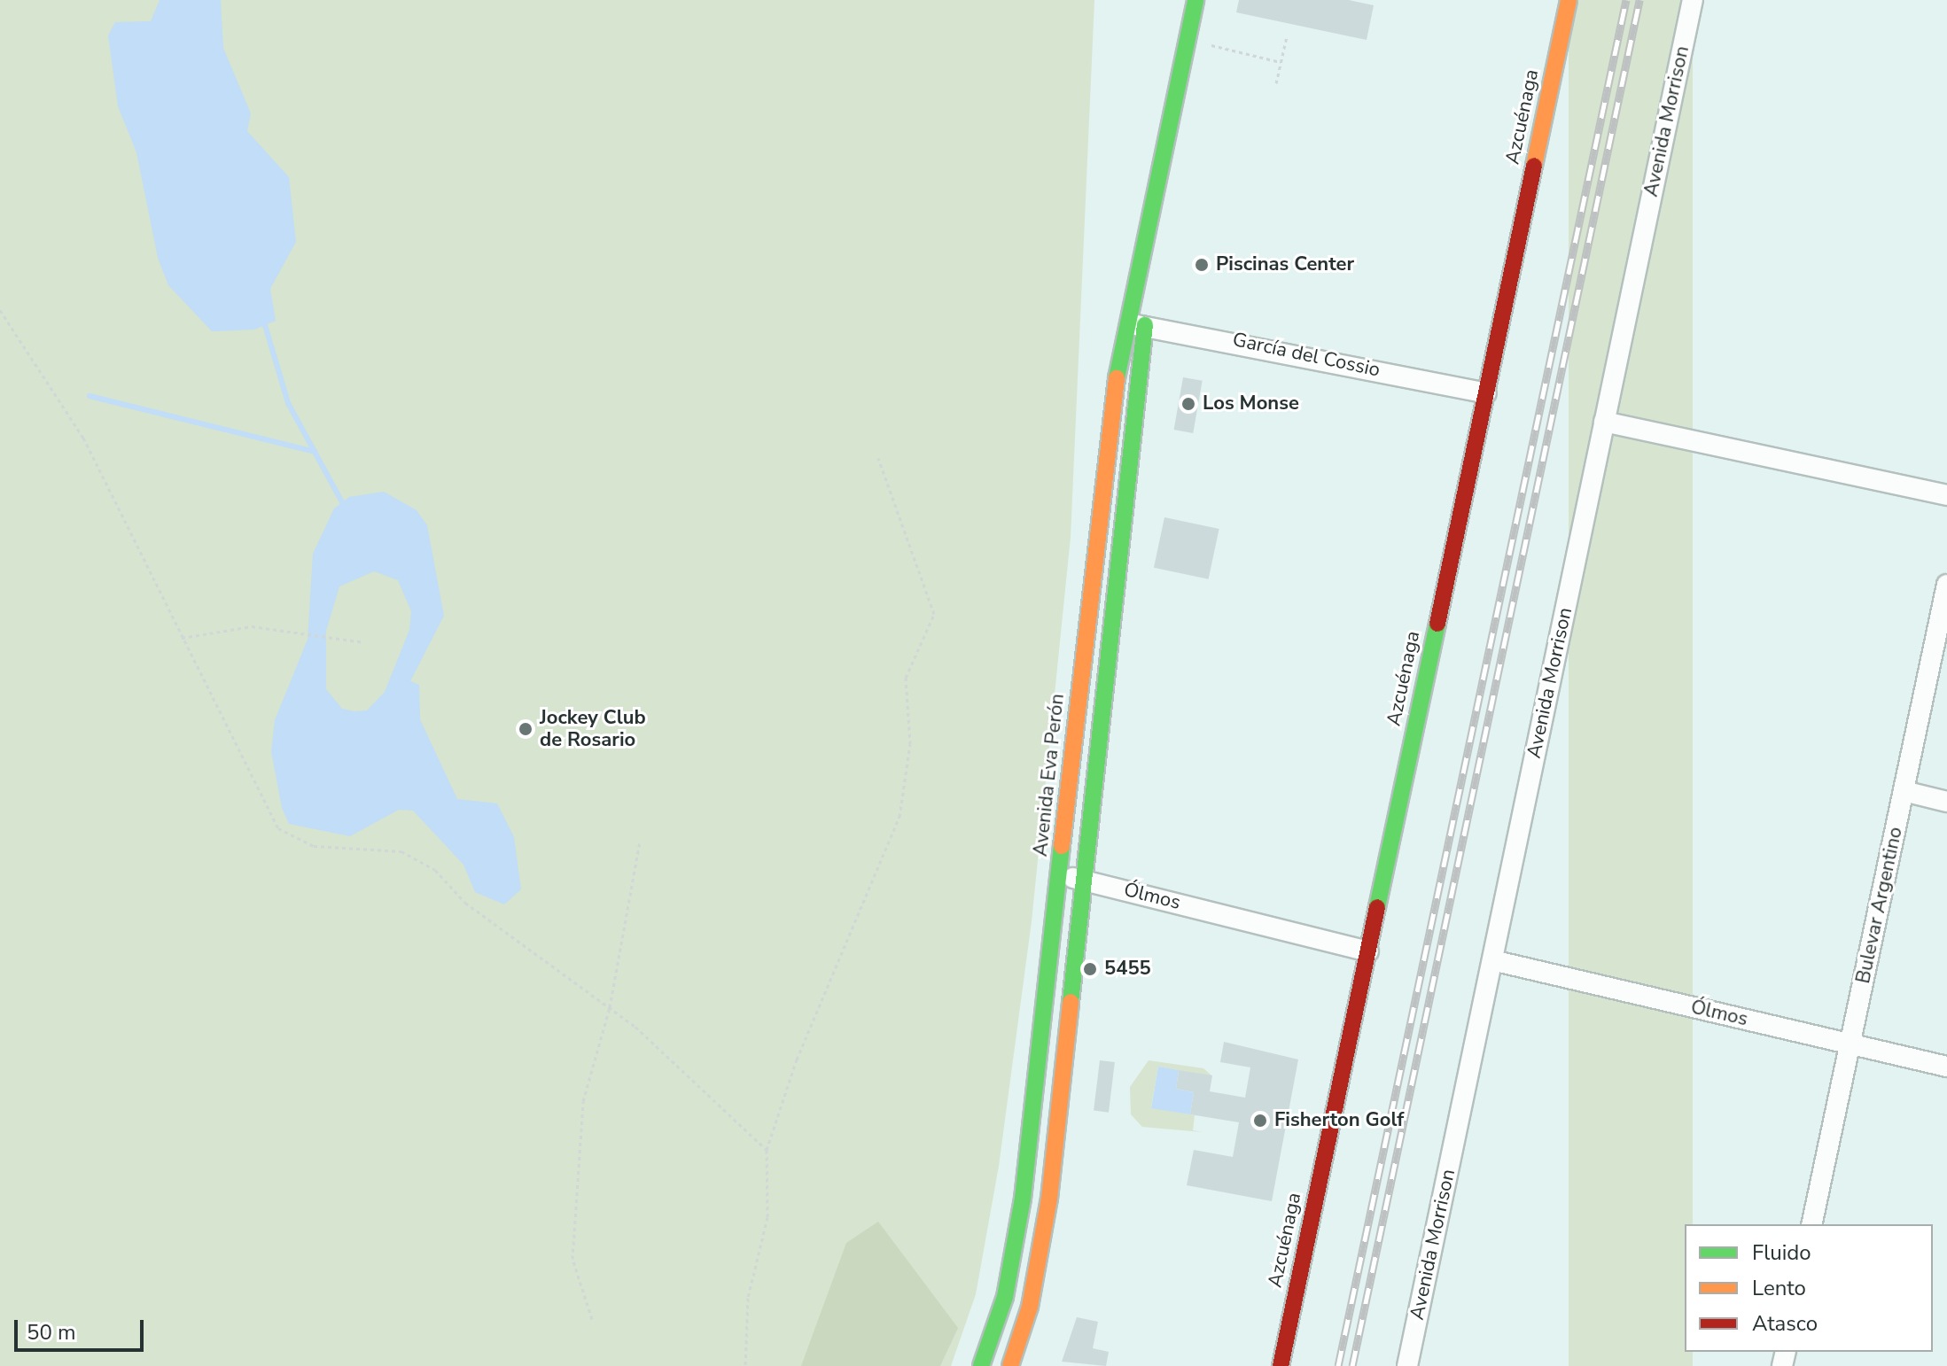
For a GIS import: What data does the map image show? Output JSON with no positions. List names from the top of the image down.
{
  "streets": {
    "main road": ["Azcuénaga", "Avenida Eva Perón"],
    "street": [
      "Avenida Morrison",
      "García del Cossio",
      "Ólmos",
      "Bulevar Argentino"
    ]
  },
  "crossings": [
    ["Azcuénaga", "García del Cossio"],
    ["Azcuénaga", "Ólmos"],
    ["Avenida Morrison", "Ólmos"],
    ["García del Cossio", "Avenida Eva Perón"],
    ["Avenida Eva Perón", "Ólmos"],
    ["Ólmos", "Bulevar Argentino"]
  ],
  "places": [
    "Piscinas Center",
    "Los Monse",
    "Jockey Club de Rosario",
    "5455",
    "Fisherton Golf"
  ],
  "legend": ["Fluido", "Lento", "Atasco"],
  "scale_bar": "50 m"
}
